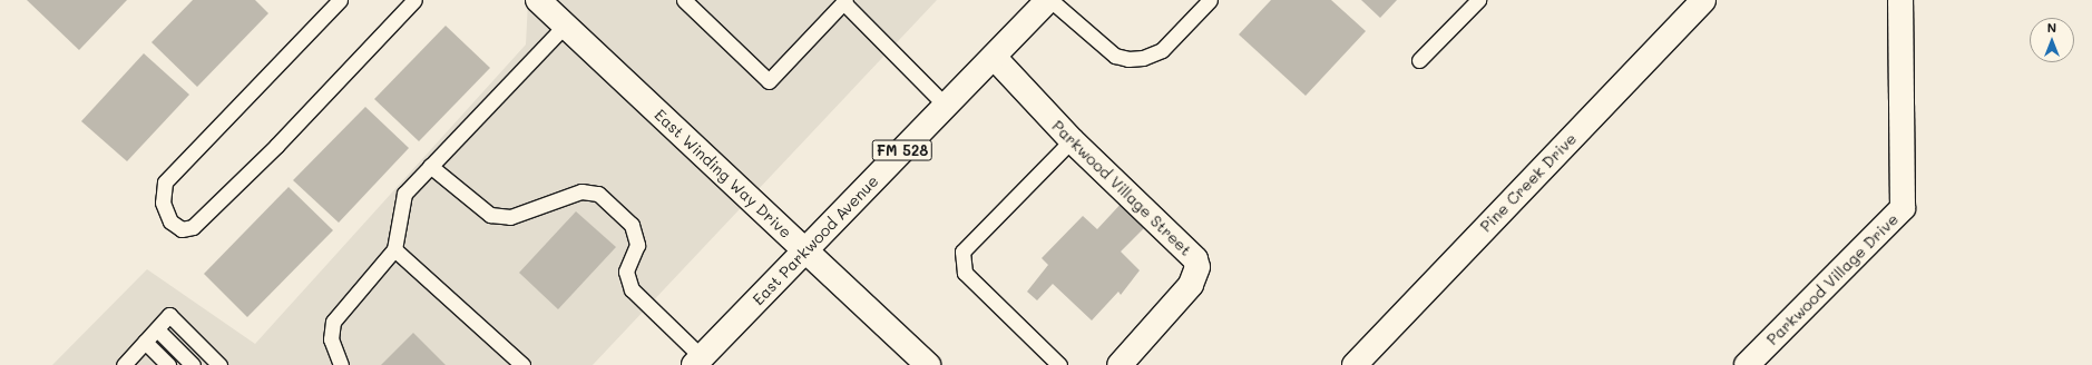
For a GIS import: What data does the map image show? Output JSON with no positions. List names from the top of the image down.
{
  "streets": {
    "street": [
      "FM 528",
      "East Winding Way Drive",
      "Pine Creek Drive",
      "Parkwood Village Street",
      "East Parkwood Avenue",
      "Parkwood Village Drive"
    ]
  },
  "crossings": [
    ["East Winding Way Drive", "East Parkwood Avenue"],
    ["Parkwood Village Street", "East Parkwood Avenue"]
  ],
  "north": "top"
}
